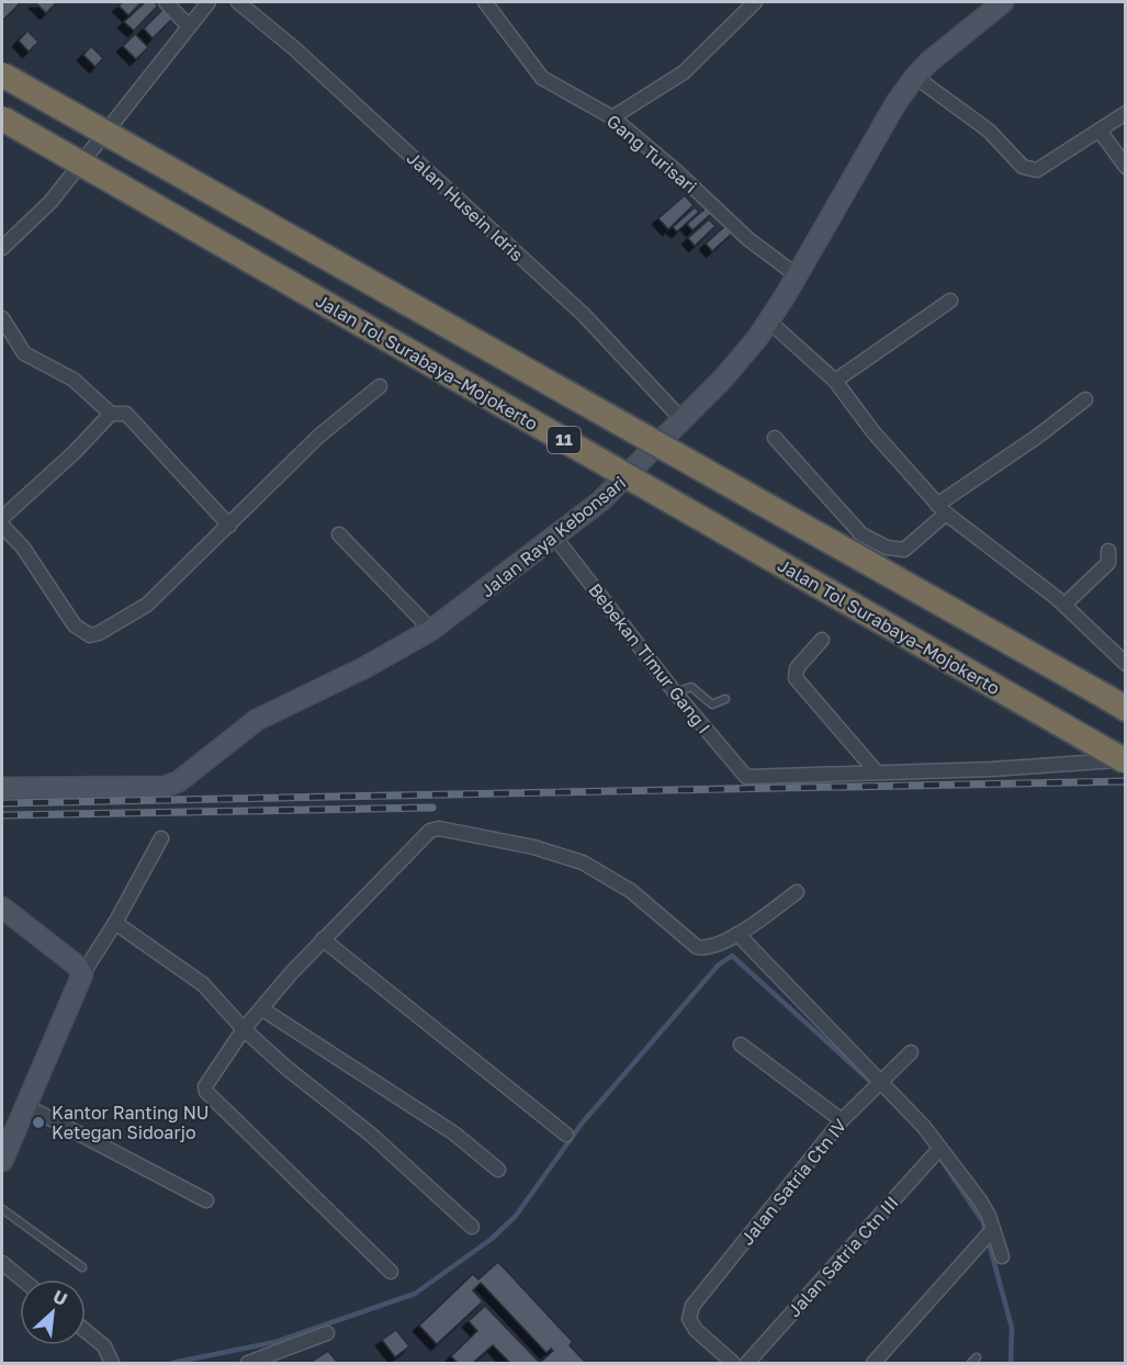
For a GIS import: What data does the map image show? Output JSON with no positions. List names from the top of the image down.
{
  "streets": {
    "highway": ["Jalan Tol Surabaya–Mojokerto", "11"],
    "main road": ["Jalan Raya Kebonsari"],
    "street": [
      "Gang Turisari",
      "Jalan Husein Idris",
      "Bebekan Timur Gang I",
      "Jalan Satria Ctn IV",
      "Jalan Satria Ctn III"
    ]
  },
  "crossings": [
    ["Gang Turisari", "Jalan Raya Kebonsari"],
    ["Jalan Husein Idris", "Jalan Raya Kebonsari"],
    ["Jalan Raya Kebonsari", "Bebekan Timur Gang I"]
  ],
  "places": ["Kantor Ranting NU Ketegan Sidoarjo"],
  "north": "top right"
}
